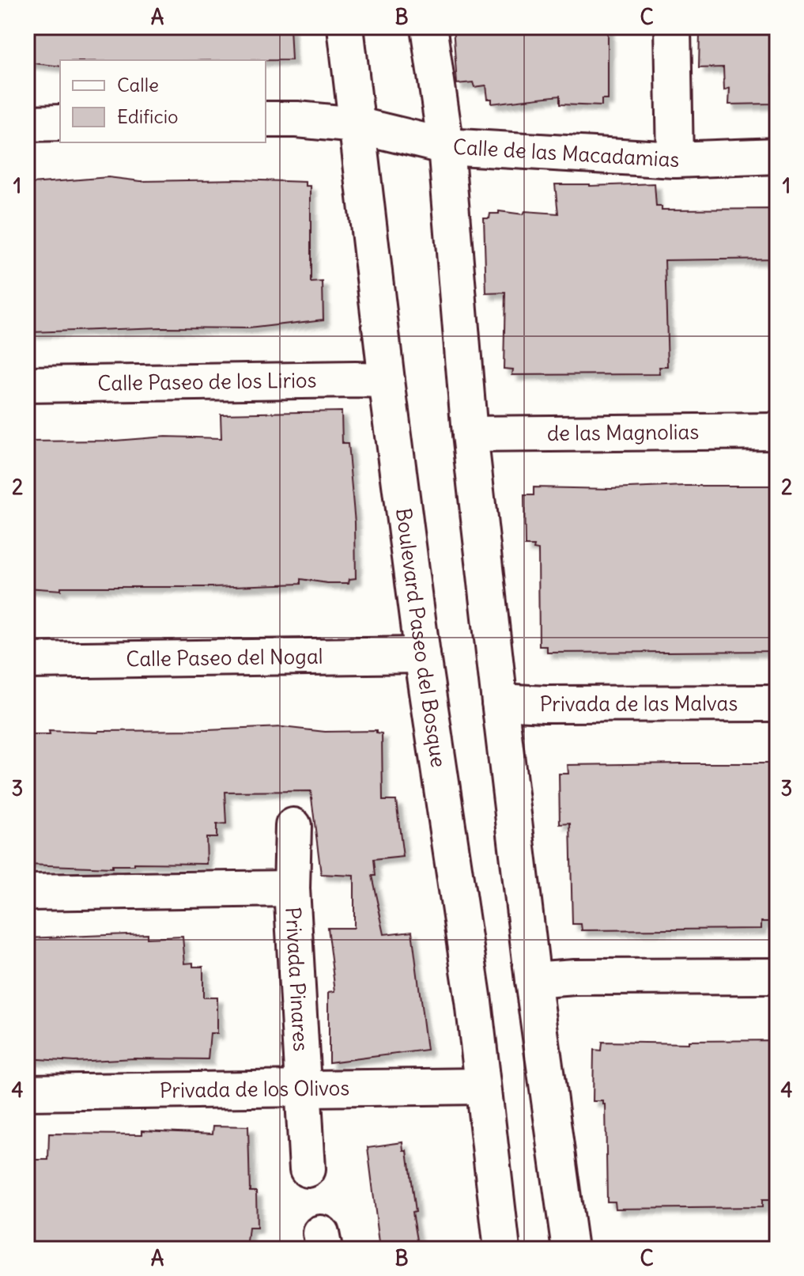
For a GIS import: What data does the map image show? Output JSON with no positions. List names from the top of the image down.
{
  "streets": {
    "street": [
      "Calle de las Macadamias",
      "Calle Paseo de los Lirios",
      "de las Magnolias",
      "Boulevard Paseo del Bosque",
      "Calle Paseo del Nogal",
      "Privada de las Malvas",
      "Privada Pinares",
      "Privada de los Olivos"
    ]
  },
  "crossings": [
    ["Calle de las Macadamias", "Boulevard Paseo del Bosque"],
    ["Calle Paseo de los Lirios", "Boulevard Paseo del Bosque"],
    ["Boulevard Paseo del Bosque", "Calle Paseo del Nogal"],
    ["Boulevard Paseo del Bosque", "Privada de los Olivos"],
    ["Privada Pinares", "Privada de los Olivos"]
  ],
  "legend": ["Calle", "Edificio"],
  "grid": {
    "columns": ["A", "B", "C"],
    "rows": [
      "1",
      "2",
      "3",
      "4"
    ]
  }
}
